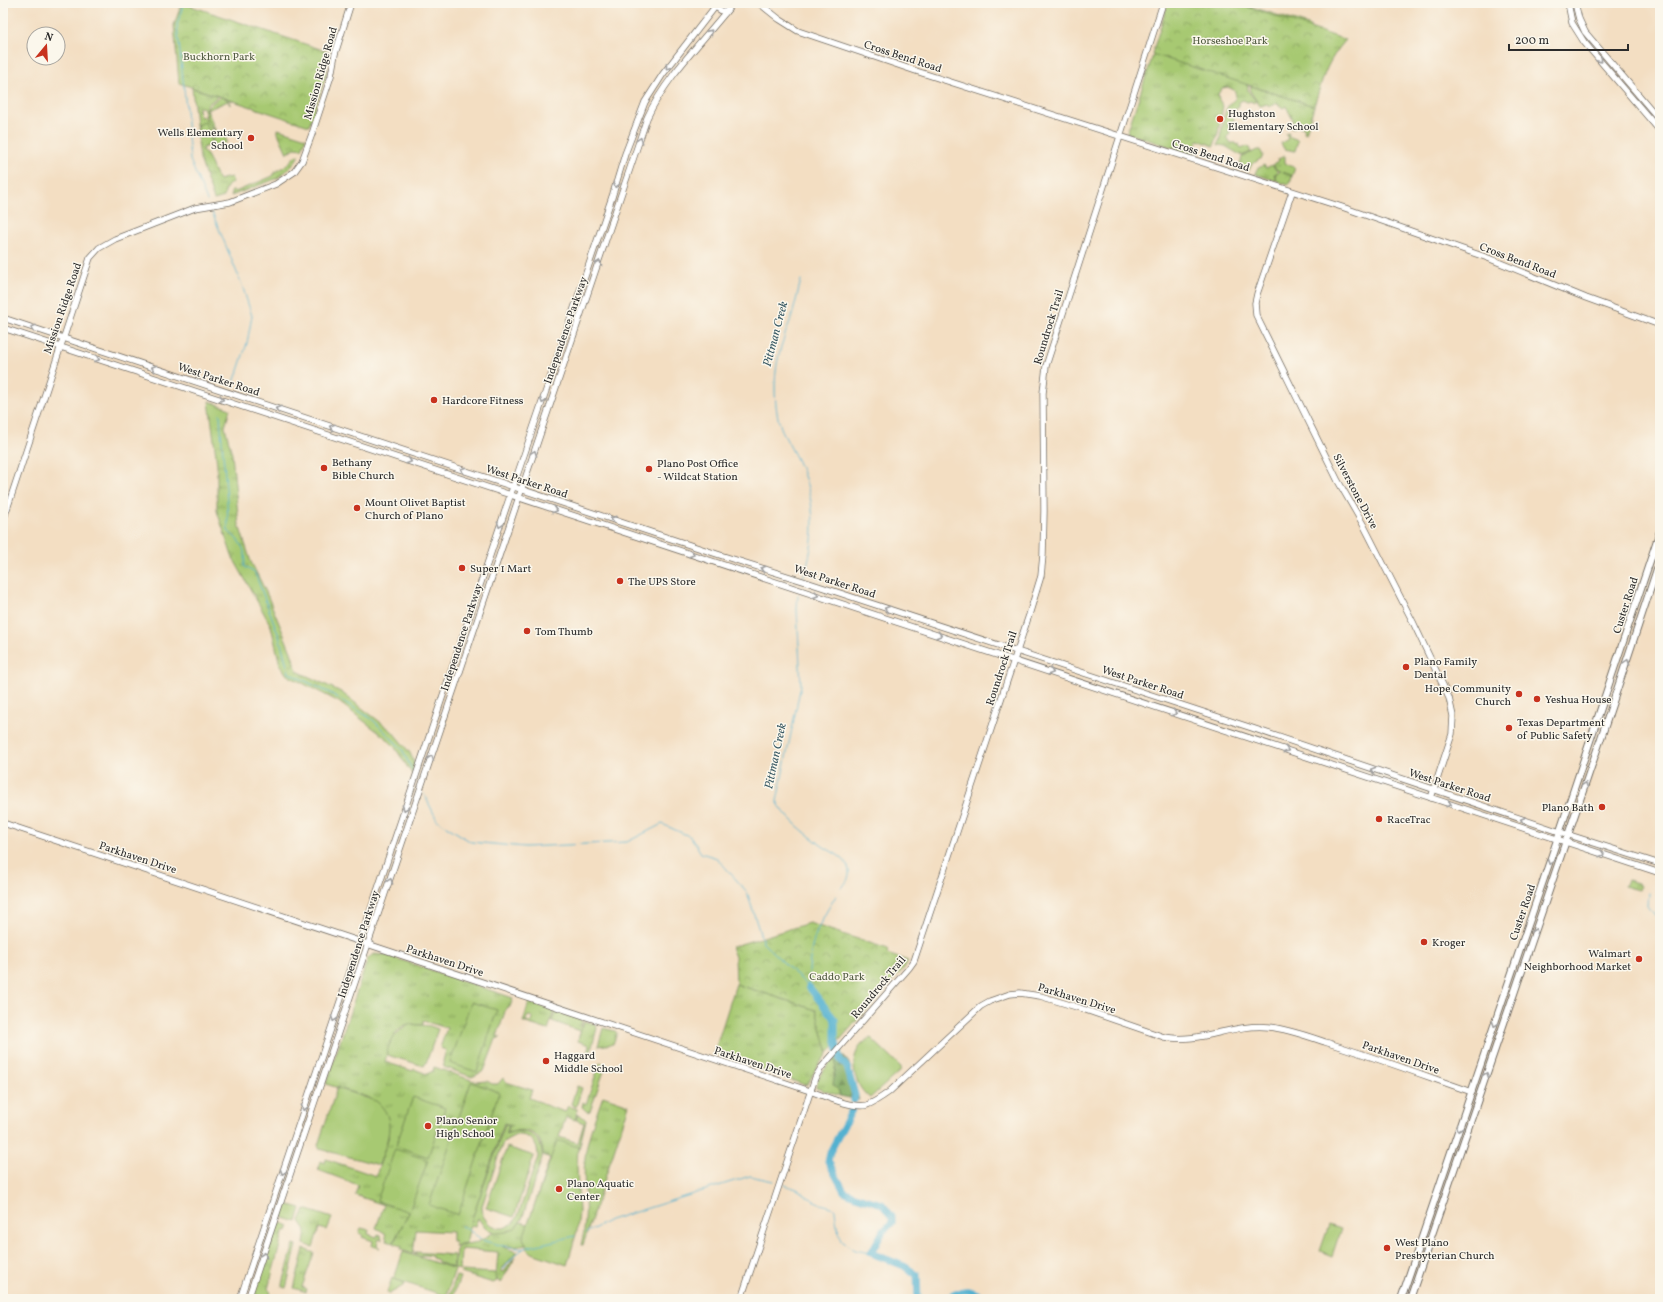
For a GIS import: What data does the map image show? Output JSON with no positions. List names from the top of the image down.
{
  "streets": {
    "main road": [
      "Cross Bend Road",
      "Mission Ridge Road",
      "Roundrock Trail",
      "Independence Parkway",
      "West Parker Road",
      "Silverstone Drive",
      "Custer Road",
      "Parkhaven Drive"
    ]
  },
  "crossings": [
    ["Cross Bend Road", "Roundrock Trail"],
    ["Cross Bend Road", "Silverstone Drive"],
    ["Mission Ridge Road", "West Parker Road"],
    ["Roundrock Trail", "West Parker Road"],
    ["Roundrock Trail", "Parkhaven Drive"],
    ["Independence Parkway", "West Parker Road"],
    ["Independence Parkway", "Parkhaven Drive"],
    ["West Parker Road", "Silverstone Drive"],
    ["West Parker Road", "Custer Road"],
    ["Custer Road", "Parkhaven Drive"]
  ],
  "water": ["Pittman Creek"],
  "parks": ["Horseshoe Park", "Buckhorn Park", "Caddo Park"],
  "places": [
    "Hughston Elementary School",
    "Wells Elementary School",
    "Hardcore Fitness",
    "Bethany Bible Church",
    "Plano Post Office - Wildcat Station",
    "Mount Olivet Baptist Church of Plano",
    "Super 1 Mart",
    "The UPS Store",
    "Tom Thumb",
    "Plano Family Dental",
    "Hope Community Church",
    "Yeshua House",
    "Texas Department of Public Safety",
    "Plano Bath",
    "RaceTrac",
    "Kroger",
    "Walmart Neighborhood Market",
    "Haggard Middle School",
    "Plano Senior High School",
    "Plano Aquatic Center",
    "West Plano Presbyterian Church"
  ],
  "scale_bar": "200 m",
  "north": "top"
}
